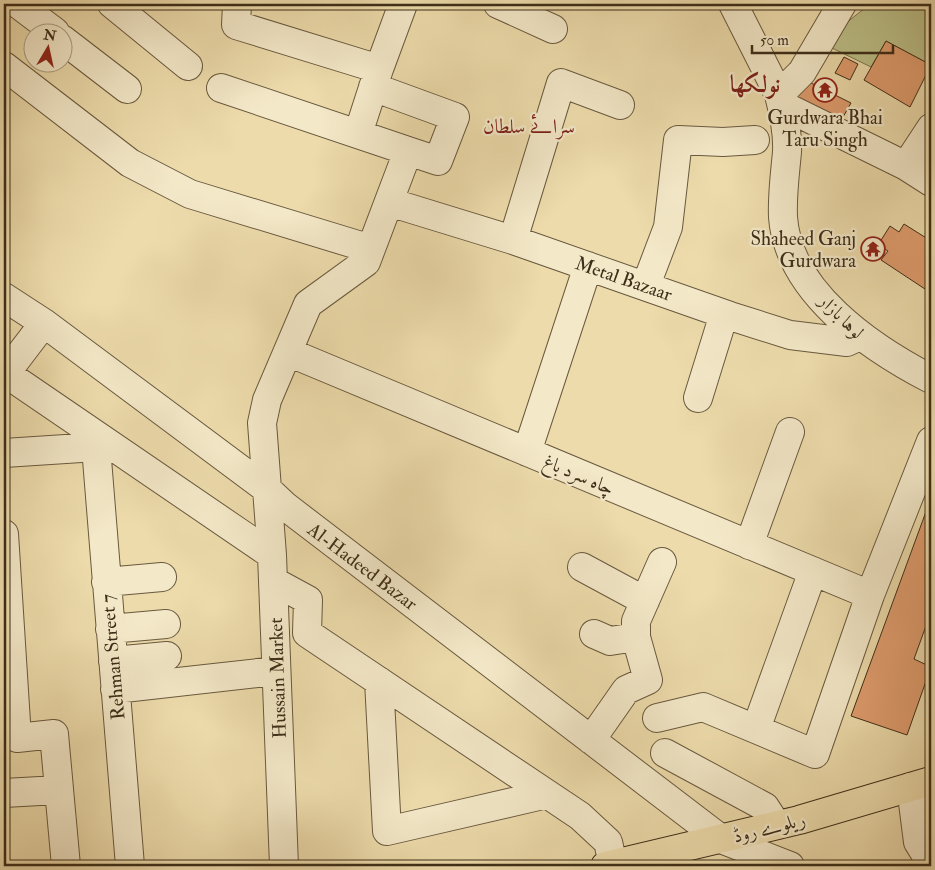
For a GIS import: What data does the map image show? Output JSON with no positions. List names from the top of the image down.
{
  "streets": {
    "main road": ["ریلوے روڈ"],
    "street": [
      "Metal Bazaar",
      "لوہا بازار",
      "چاہ سرد باغ",
      "Al-Hadeed Bazar",
      "Rehman Street 7",
      "Hussain Market"
    ]
  },
  "crossings": [
    ["Metal Bazaar", "لوہا بازار"],
    ["Metal Bazaar", "Hussain Market"],
    ["چاہ سرد باغ", "Hussain Market"],
    ["Al-Hadeed Bazar", "Hussain Market"],
    ["Al-Hadeed Bazar", "ریلوے روڈ"]
  ],
  "districts": ["نولکھا", "سرائے سلطان"],
  "places": {
    "temple": ["Gurdwara Bhai Taru Singh", "Shaheed Ganj Gurdwara"]
  },
  "scale_bar": "50 m",
  "north": "top"
}
